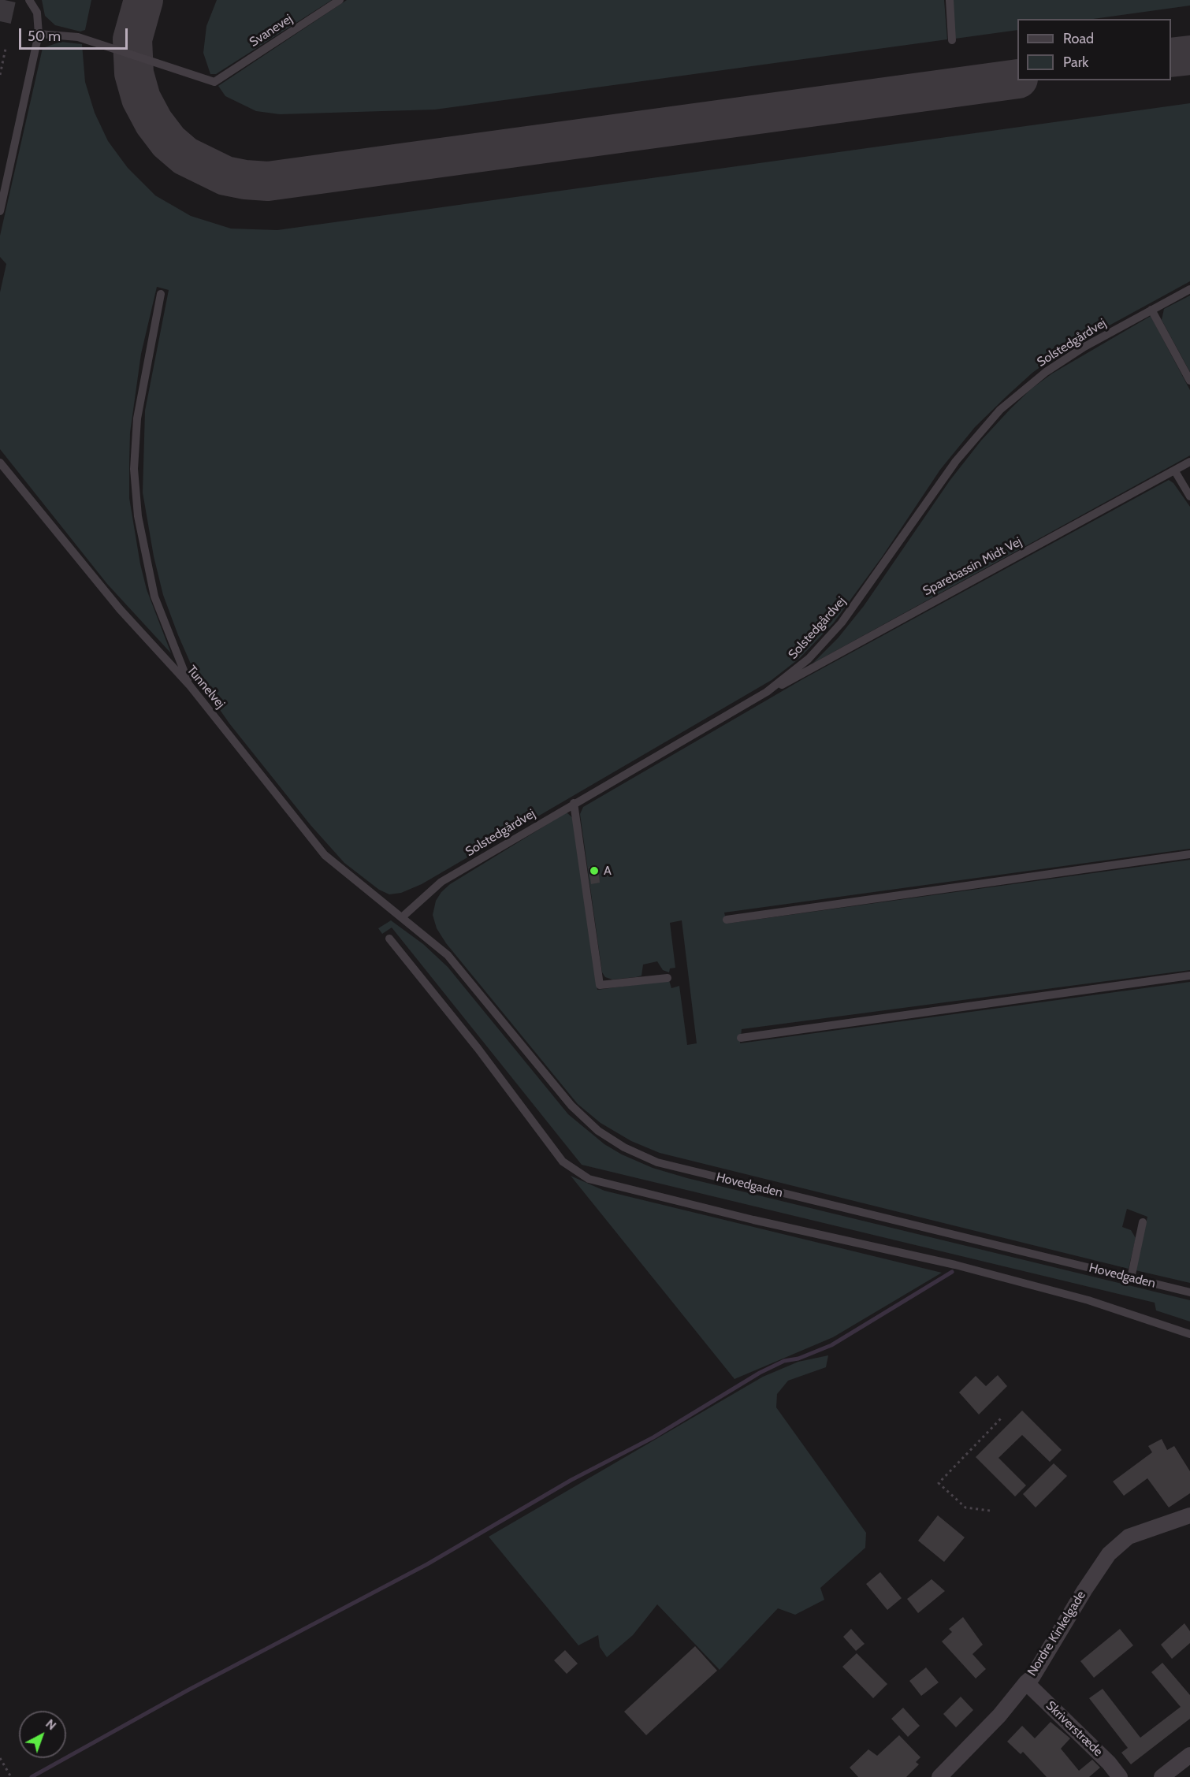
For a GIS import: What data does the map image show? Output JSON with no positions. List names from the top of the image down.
{
  "streets": {
    "street": ["Nordre Kinkelgade", "Skriverstræde"],
    "lane": [
      "Svanevej",
      "Solstedgårdvej",
      "Sparebassin Midt Vej",
      "Tunnelvej",
      "Hovedgaden"
    ]
  },
  "crossings": [
    ["Solstedgårdvej", "Sparebassin Midt Vej"],
    ["Solstedgårdvej", "Tunnelvej"],
    ["Solstedgårdvej", "Hovedgaden"],
    ["Tunnelvej", "Hovedgaden"],
    ["Nordre Kinkelgade", "Skriverstræde"]
  ],
  "places": ["A"],
  "legend": ["Road", "Park"],
  "scale_bar": "50 m",
  "north": "top right"
}
